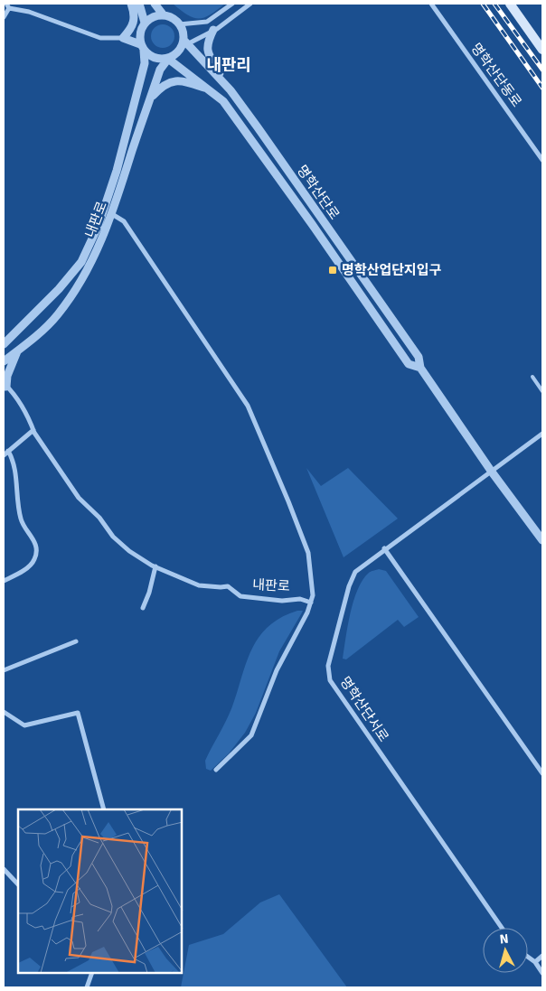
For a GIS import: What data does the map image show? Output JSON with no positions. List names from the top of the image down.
{
  "streets": {
    "street": [
      "명학산단동로",
      "명학산단로",
      "내판로",
      "명학산단서로"
    ]
  },
  "crossings": [
    ["명학산단로", "내판로"],
    ["명학산단로", "명학산단서로"]
  ],
  "districts": ["내판리"],
  "places": {
    "transit": ["명학산업단지입구"]
  },
  "north": "top"
}
